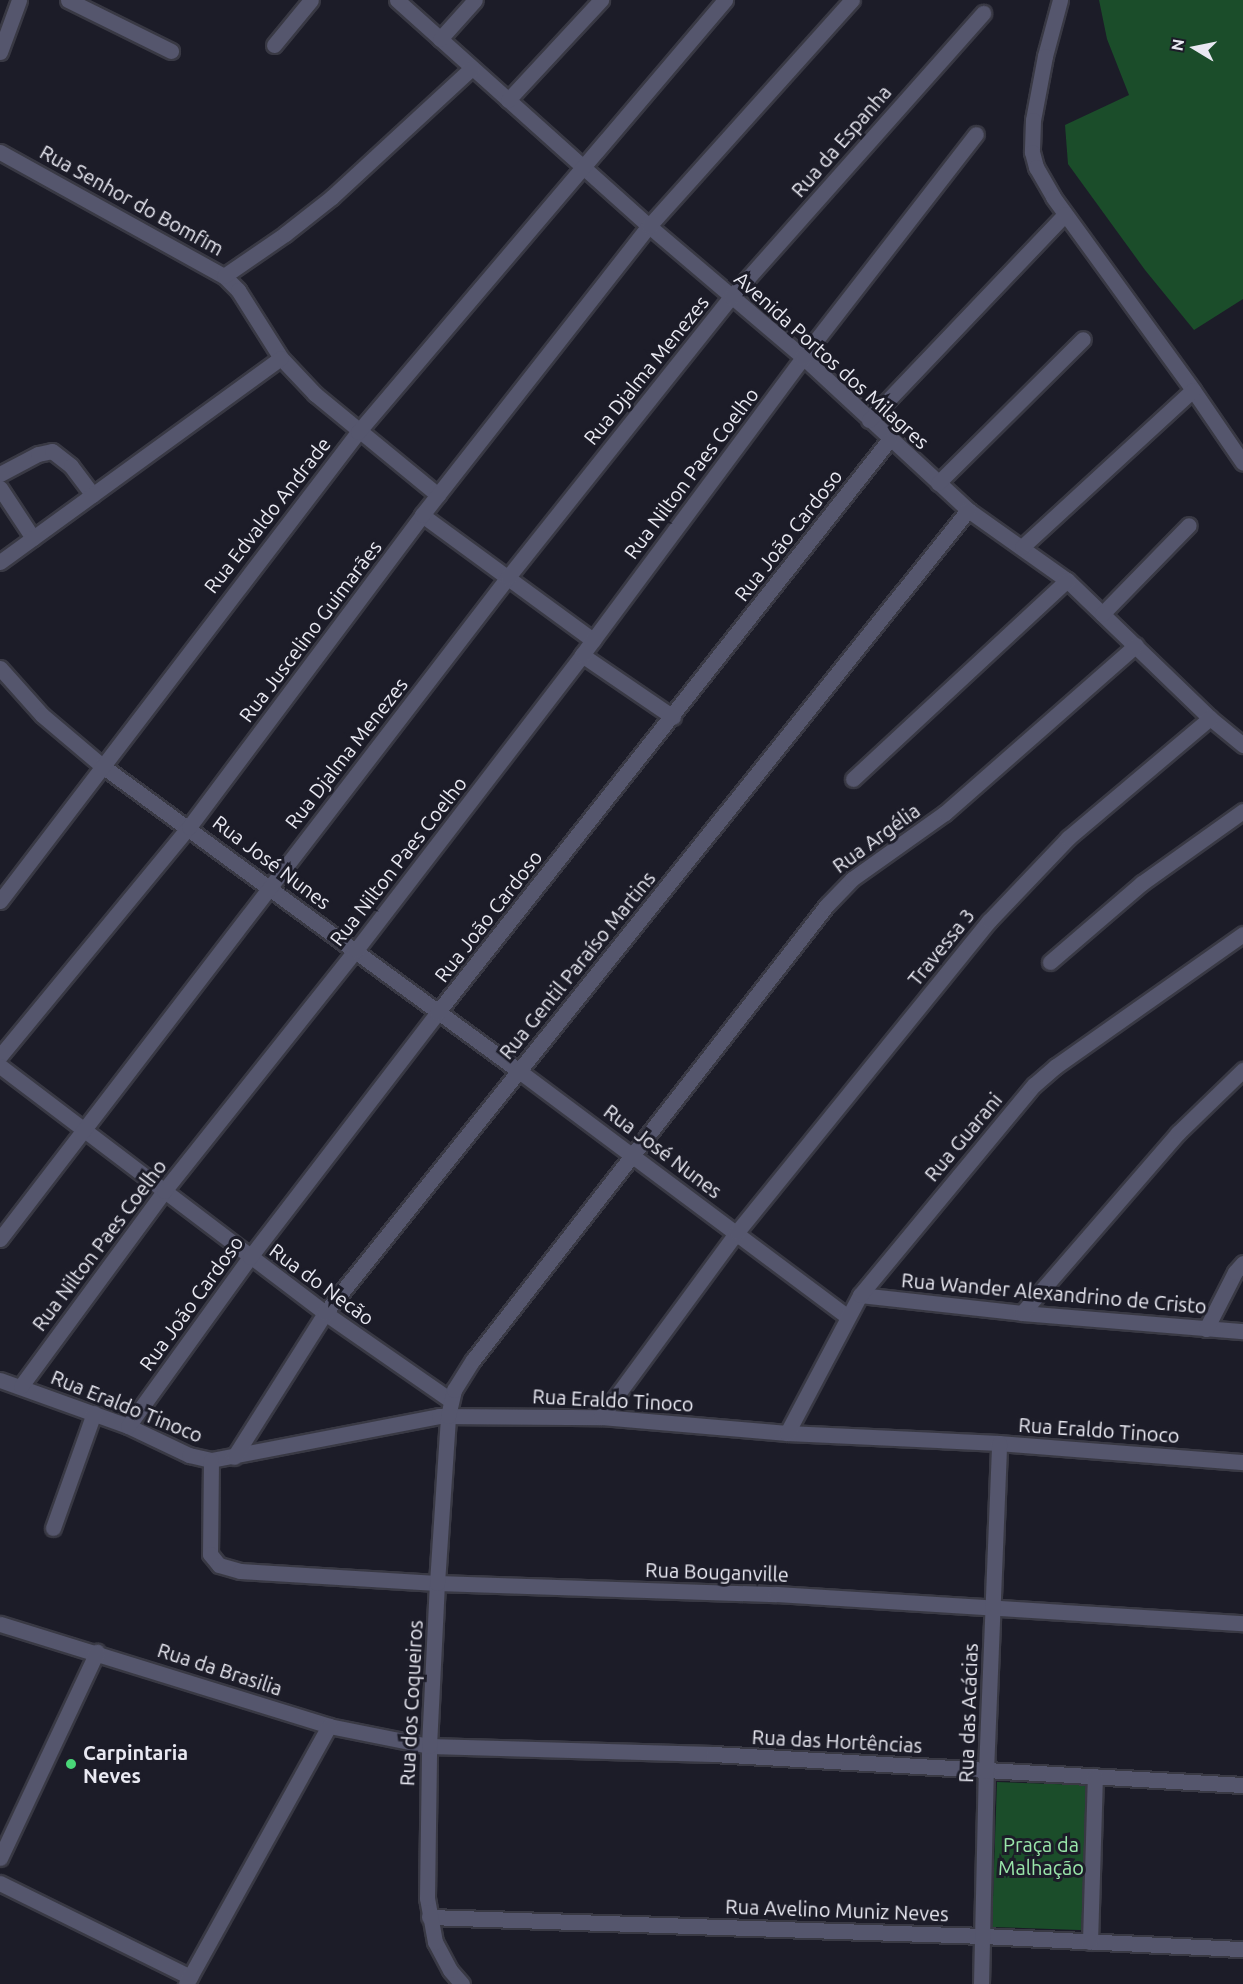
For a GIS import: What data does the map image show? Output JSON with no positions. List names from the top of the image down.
{
  "streets": {
    "street": [
      "Rua da Espanha",
      "Rua Senhor do Bomfim",
      "Avenida Portos dos Milagres",
      "Rua Djalma Menezes",
      "Rua Nilton Paes Coelho",
      "Rua Edvaldo Andrade",
      "Rua João Cardoso",
      "Rua Juscelino Guimarães",
      "Rua Argélia",
      "Rua José Nunes",
      "Travessa 3",
      "Rua Gentil Paraíso Martins",
      "Rua Guarani",
      "Rua do Necão",
      "Rua Wander Alexandrino de Cristo",
      "Rua Eraldo Tinoco",
      "Rua Bouganville",
      "Rua da Brasilia",
      "Rua dos Coqueiros",
      "Rua das Acácias",
      "Rua das Hortências",
      "Rua Avelino Muniz Neves"
    ]
  },
  "crossings": [
    ["Rua da Espanha", "Avenida Portos dos Milagres"],
    ["Rua da Espanha", "Rua Djalma Menezes"],
    ["Rua Senhor do Bomfim", "Rua Edvaldo Andrade"],
    ["Rua Senhor do Bomfim", "Rua Juscelino Guimarães"],
    ["Avenida Portos dos Milagres", "Rua Djalma Menezes"],
    ["Avenida Portos dos Milagres", "Rua Nilton Paes Coelho"],
    ["Avenida Portos dos Milagres", "Rua Edvaldo Andrade"],
    ["Avenida Portos dos Milagres", "Rua João Cardoso"],
    ["Avenida Portos dos Milagres", "Rua Juscelino Guimarães"],
    ["Avenida Portos dos Milagres", "Rua Argélia"],
    ["Avenida Portos dos Milagres", "Travessa 3"],
    ["Avenida Portos dos Milagres", "Rua Gentil Paraíso Martins"],
    ["Rua Djalma Menezes", "Rua José Nunes"],
    ["Rua Djalma Menezes", "Rua do Necão"],
    ["Rua Nilton Paes Coelho", "Rua José Nunes"],
    ["Rua Nilton Paes Coelho", "Rua do Necão"],
    ["Rua Nilton Paes Coelho", "Rua Eraldo Tinoco"],
    ["Rua Edvaldo Andrade", "Rua José Nunes"],
    ["Rua João Cardoso", "Rua José Nunes"],
    ["Rua João Cardoso", "Rua do Necão"],
    ["Rua João Cardoso", "Rua Eraldo Tinoco"],
    ["Rua Juscelino Guimarães", "Rua José Nunes"],
    ["Rua Argélia", "Rua José Nunes"],
    ["Rua Argélia", "Rua do Necão"],
    ["Rua Argélia", "Rua Eraldo Tinoco"],
    ["Rua Argélia", "Rua dos Coqueiros"],
    ["Rua José Nunes", "Travessa 3"],
    ["Rua José Nunes", "Rua Gentil Paraíso Martins"],
    ["Rua José Nunes", "Rua Guarani"],
    ["Travessa 3", "Rua Eraldo Tinoco"],
    ["Rua Gentil Paraíso Martins", "Rua do Necão"],
    ["Rua Gentil Paraíso Martins", "Rua Eraldo Tinoco"],
    ["Rua Guarani", "Rua Wander Alexandrino de Cristo"],
    ["Rua Guarani", "Rua Eraldo Tinoco"],
    ["Rua do Necão", "Rua Eraldo Tinoco"],
    ["Rua do Necão", "Rua dos Coqueiros"],
    ["Rua Eraldo Tinoco", "Rua Bouganville"],
    ["Rua Eraldo Tinoco", "Rua dos Coqueiros"],
    ["Rua Eraldo Tinoco", "Rua das Acácias"],
    ["Rua Bouganville", "Rua dos Coqueiros"],
    ["Rua Bouganville", "Rua das Acácias"],
    ["Rua da Brasilia", "Rua dos Coqueiros"],
    ["Rua da Brasilia", "Rua das Hortências"],
    ["Rua dos Coqueiros", "Rua das Hortências"],
    ["Rua dos Coqueiros", "Rua Avelino Muniz Neves"],
    ["Rua das Acácias", "Rua das Hortências"],
    ["Rua das Acácias", "Rua Avelino Muniz Neves"]
  ],
  "parks": ["Praça da Malhação"],
  "places": ["Carpintaria Neves"],
  "north": "left"
}
